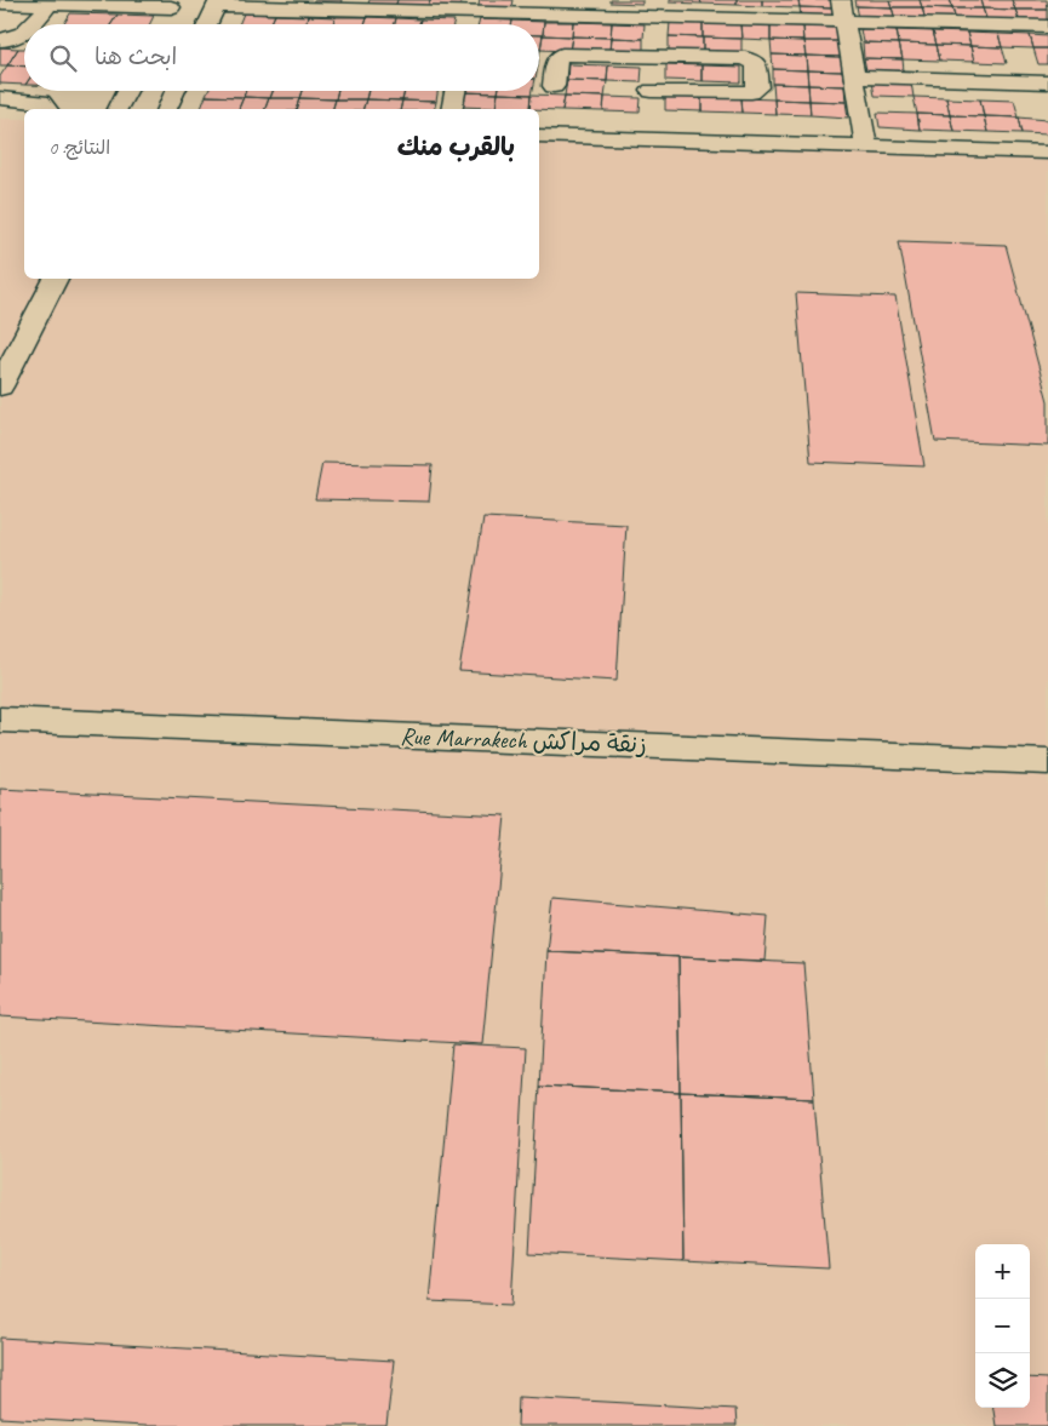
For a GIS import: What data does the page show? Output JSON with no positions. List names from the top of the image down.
{
  "streets": {
    "street": ["Rue Marrakech زنقة مراكش"]
  },
  "page": {
    "search": "ابحث هنا",
    "heading": ["بالقرب منك", "النتائج: 0"],
    "map_buttons": ["+", "−"]
  }
}
